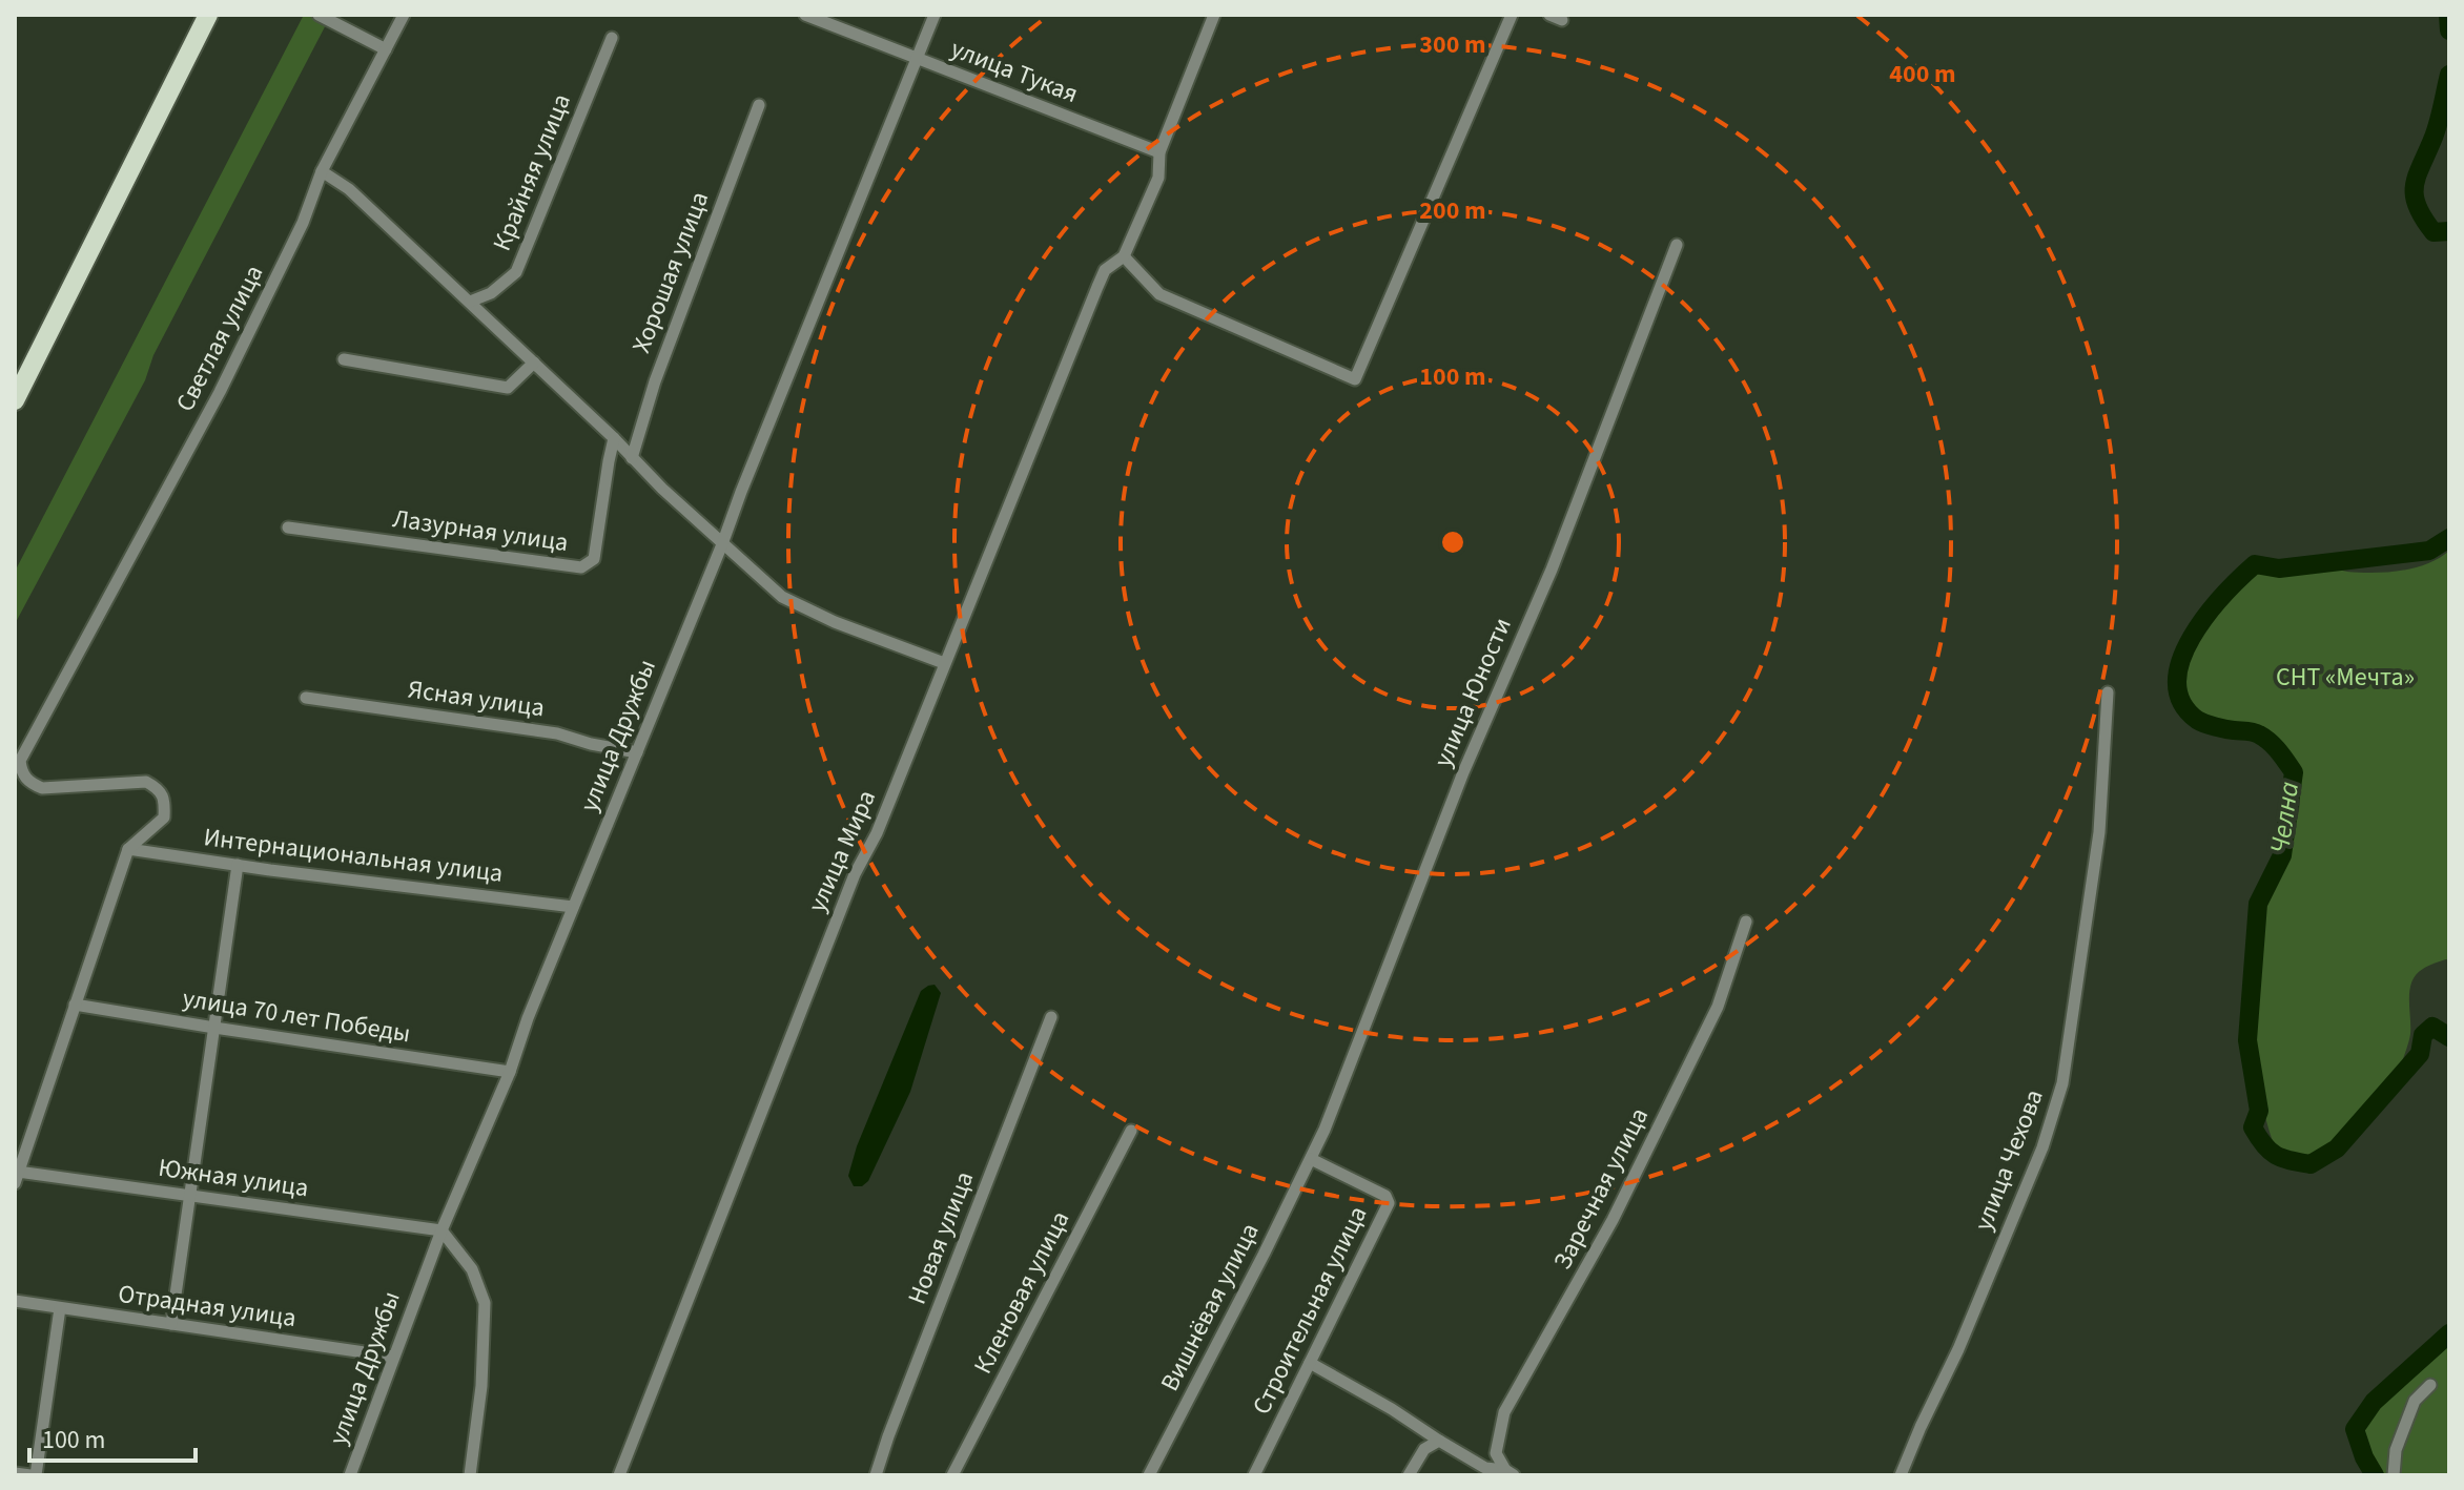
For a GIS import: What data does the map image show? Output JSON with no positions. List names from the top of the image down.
{
  "streets": {
    "street": [
      "улица Тукая",
      "Крайняя улица",
      "Хорошая улица",
      "Светлая улица",
      "Лазурная улица",
      "улица Юности",
      "Ясная улица",
      "улица Дружбы",
      "улица Мира",
      "Интернациональная улица",
      "улица 70 лет Победы",
      "улица Чехова",
      "Южная улица",
      "Заречная улица",
      "Новая улица",
      "Кленовая улица",
      "Отрадная улица",
      "Вишнёвая улица",
      "Строительная улица"
    ]
  },
  "crossings": [
    ["улица Тукая", "улица Дружбы"],
    ["улица Тукая", "улица Мира"],
    ["Светлая улица", "Интернациональная улица"],
    ["улица Юности", "Вишнёвая улица"],
    ["улица Юности", "Строительная улица"],
    ["Ясная улица", "улица Дружбы"],
    ["улица Дружбы", "Интернациональная улица"],
    ["улица Дружбы", "улица 70 лет Победы"],
    ["улица Дружбы", "Южная улица"],
    ["улица Дружбы", "Отрадная улица"],
    ["Заречная улица", "Строительная улица"],
    ["Вишнёвая улица", "Строительная улица"]
  ],
  "water": ["Челна"],
  "parks": ["СНТ «Мечта»"],
  "scale_bar": "100 m",
  "rings": [
    "300 m",
    "400 m",
    "200 m",
    "100 m"
  ]
}
